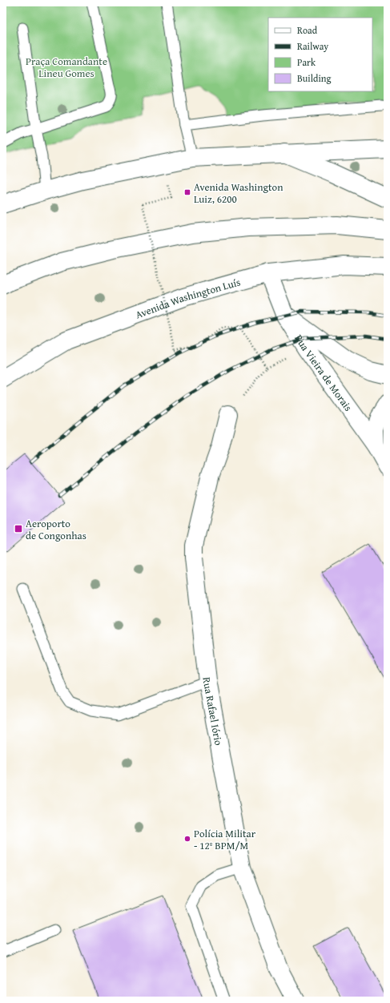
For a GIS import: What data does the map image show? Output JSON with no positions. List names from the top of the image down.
{
  "streets": {
    "main road": ["Avenida Washington Luís", "Rua Vieira de Morais", "Rua Rafael Iório"]
  },
  "crossings": [
    ["Avenida Washington Luís", "Rua Vieira de Morais"]
  ],
  "parks": ["Praça Comandante Lineu Gomes"],
  "places": {
    "transit": ["Avenida Washington Luiz, 6200", "Aeroporto de Congonhas"],
    "other": ["Polícia Militar - 12º BPM/M"]
  },
  "legend": [
    "Road",
    "Railway",
    "Park",
    "Building"
  ]
}
